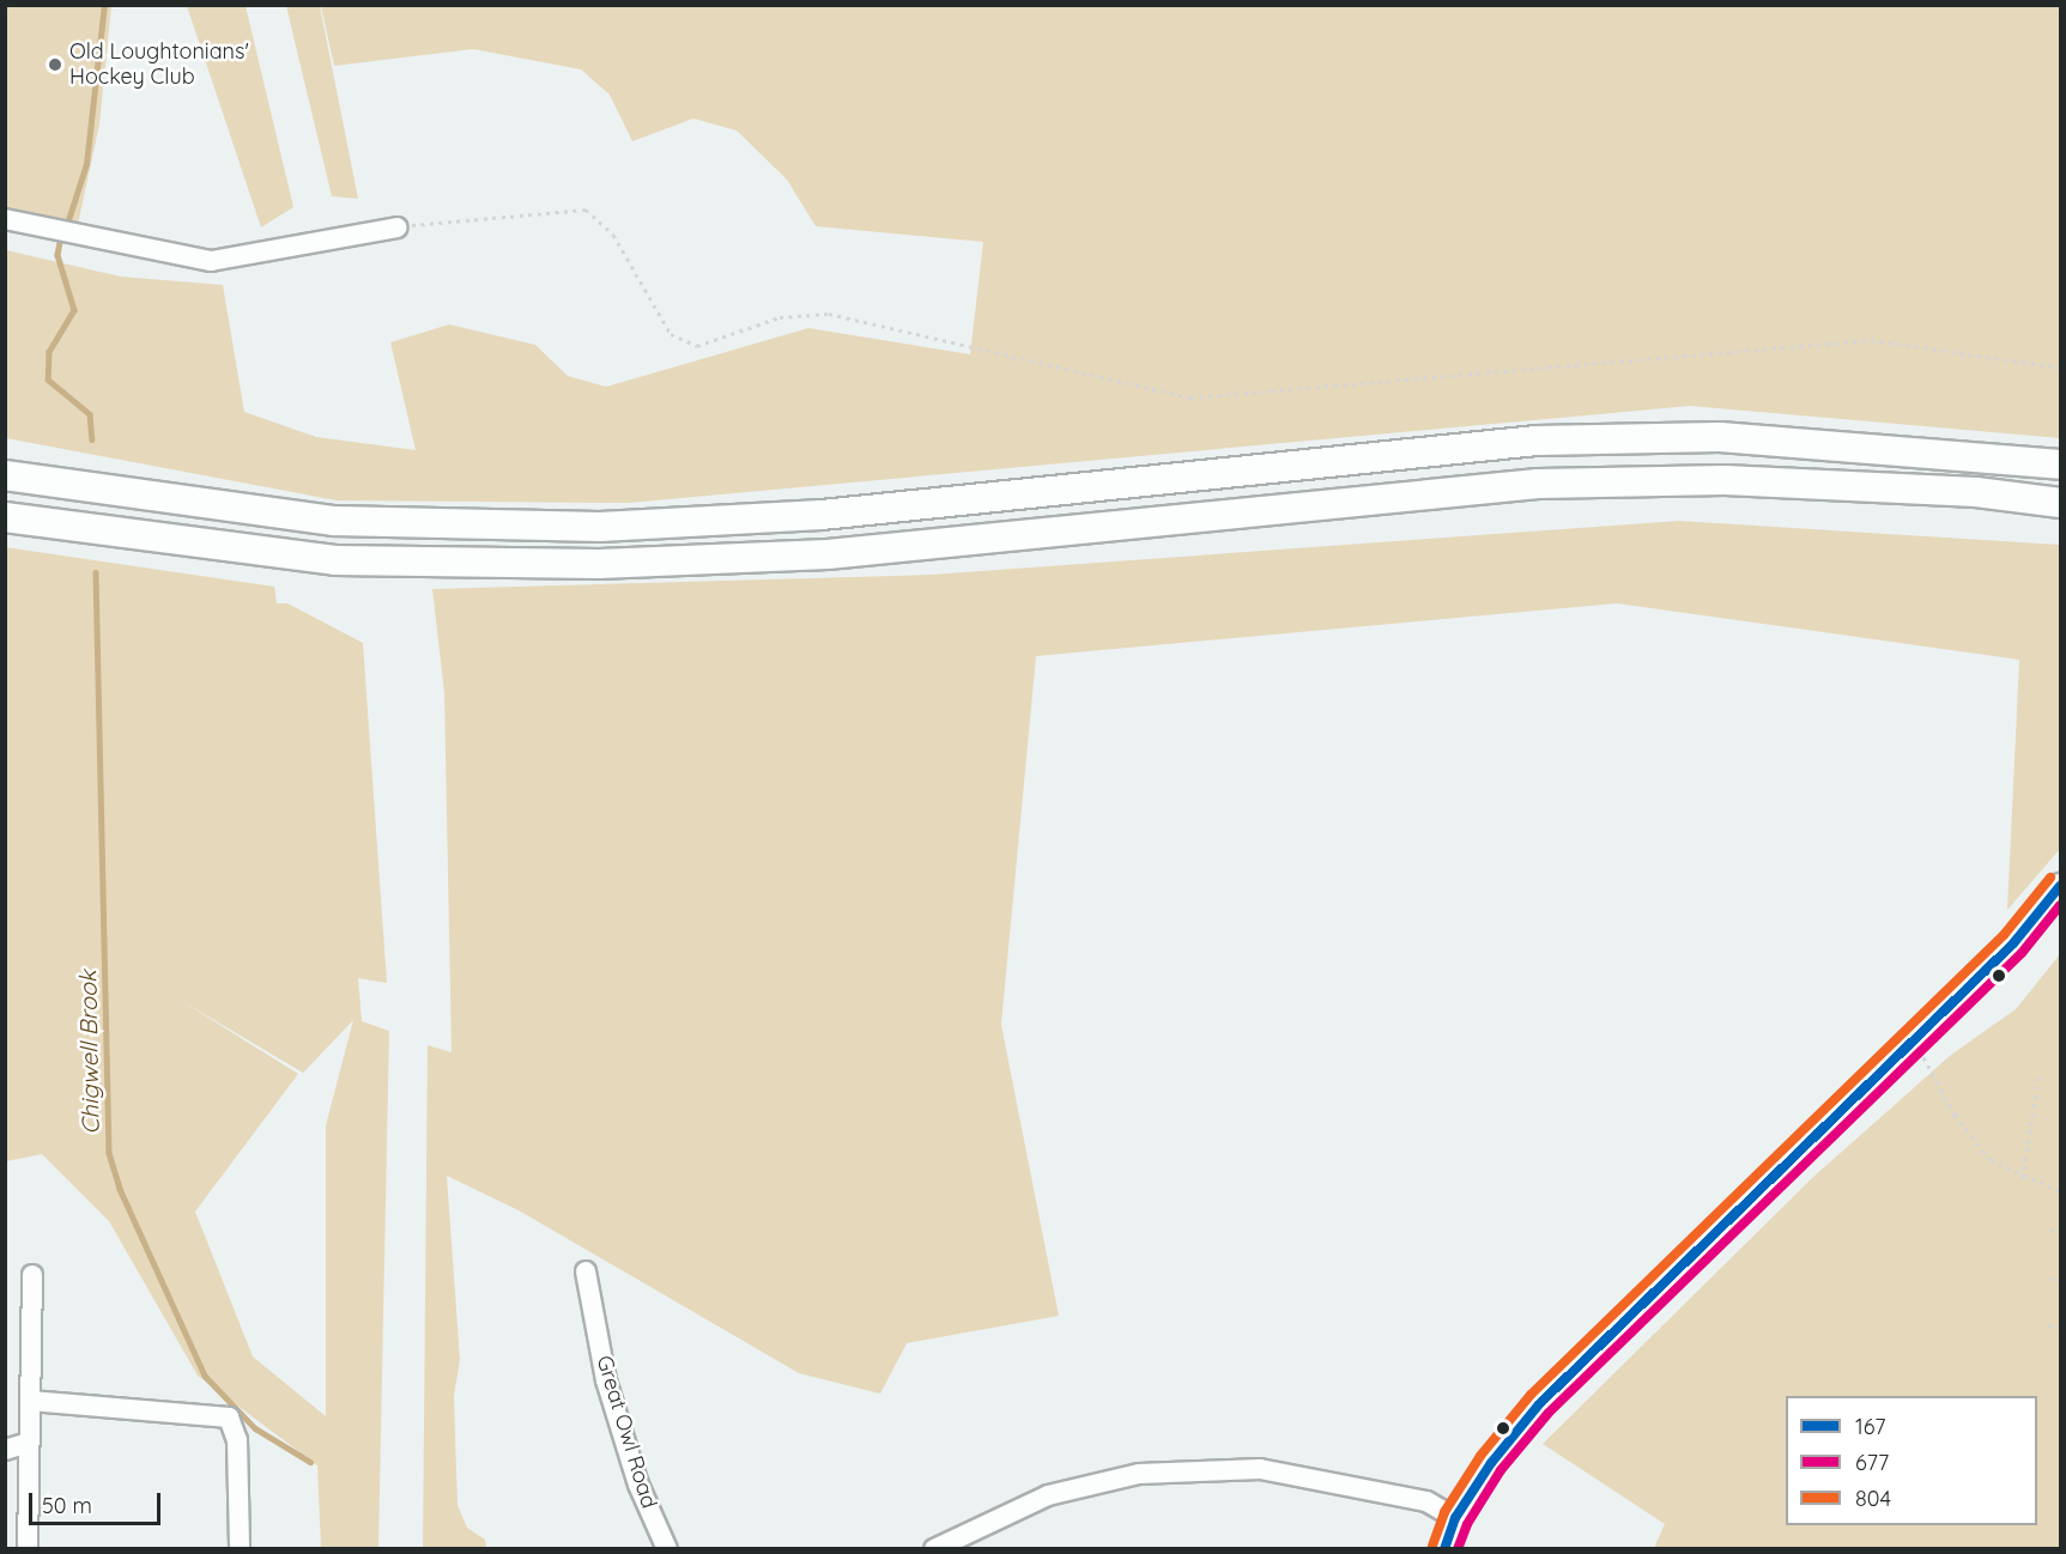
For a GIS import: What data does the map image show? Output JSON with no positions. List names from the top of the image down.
{
  "streets": {
    "street": ["Great Owl Road"]
  },
  "water": ["Chigwell Brook"],
  "places": ["Old Loughtonians' Hockey Club"],
  "lines": ["transit line 804", "transit line 167", "transit line 677"],
  "legend": ["167", "677", "804"],
  "scale_bar": "50 m"
}
